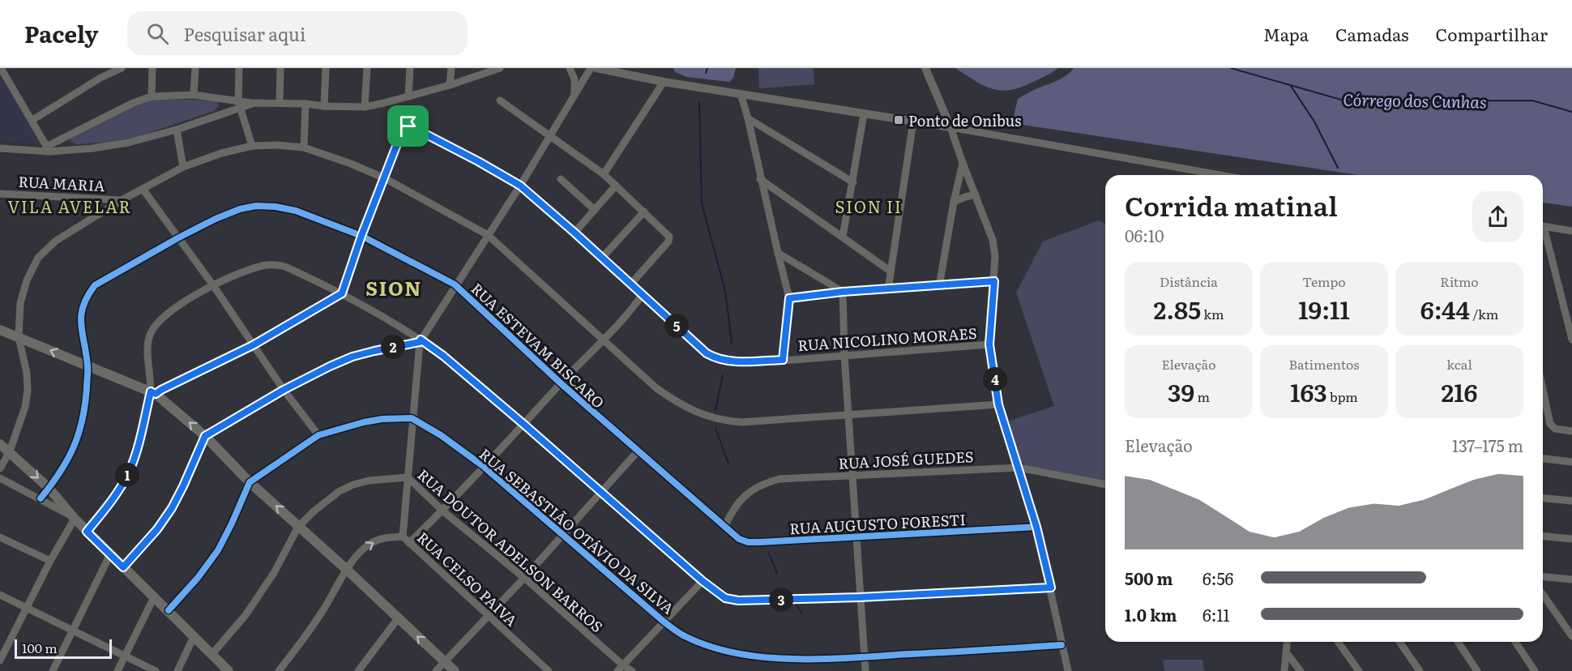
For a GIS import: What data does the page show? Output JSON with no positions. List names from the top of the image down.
{
  "streets": {
    "street": [
      "RUA MARIA",
      "RUA NICOLINO MORAES",
      "RUA ESTEVAM BISCARO",
      "RUA JOSÉ GUEDES",
      "RUA AUGUSTO FORESTI",
      "RUA SEBASTIÃO OTÁVIO DA SILVA",
      "RUA DOUTOR ADELSON BARROS",
      "RUA CELSO PAIVA"
    ]
  },
  "crossings": [
    ["RUA ESTEVAM BISCARO", "RUA JOSÉ GUEDES"],
    ["RUA ESTEVAM BISCARO", "RUA AUGUSTO FORESTI"],
    ["RUA JOSÉ GUEDES", "RUA AUGUSTO FORESTI"]
  ],
  "districts": ["VILA AVELAR", "SION II", "SION"],
  "water": ["Córrego dos Cunhas"],
  "places": {
    "transit": ["Ponto de Onibus"]
  },
  "scale_bar": "100 m",
  "page": {
    "header": "Pacely",
    "search": "Pesquisar aqui",
    "nav": ["Mapa", "Camadas", "Compartilhar"],
    "heading": ["Corrida matinal", "06:10"],
    "stats": [
      ["Distância", "2.85 km"],
      ["Tempo", "19:11"],
      ["Ritmo", "6:44 /km"],
      ["Elevação", "39 m"],
      ["Batimentos", "163 bpm"],
      ["kcal", "216"]
    ],
    "pins": [
      "5",
      "2",
      "4",
      "1",
      "3"
    ],
    "chart": ["Elevação", "137–175 m"],
    "list": [
      {
        "name": "500 m",
        "note": "6:56"
      },
      {
        "name": "1.0 km",
        "note": "6:11"
      }
    ],
    "scale": "100 m"
  }
}
